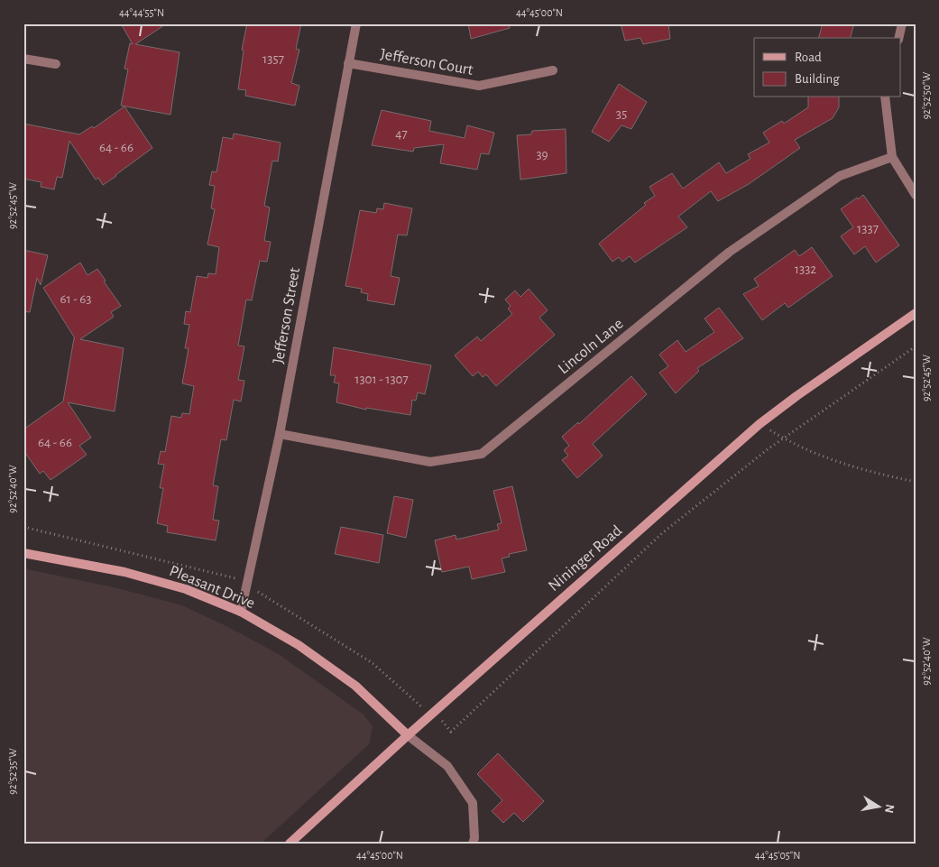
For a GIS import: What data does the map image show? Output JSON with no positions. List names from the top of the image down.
{
  "streets": {
    "street": [
      "Jefferson Court",
      "Jefferson Street",
      "Lincoln Lane",
      "Nininger Road",
      "Pleasant Drive"
    ]
  },
  "crossings": [
    ["Jefferson Court", "Jefferson Street"],
    ["Jefferson Street", "Lincoln Lane"],
    ["Jefferson Street", "Pleasant Drive"],
    ["Nininger Road", "Pleasant Drive"]
  ],
  "house_numbers": [
    "1357",
    "35",
    "47",
    "64 - 66",
    "39",
    "1337",
    "1332",
    "61 - 63",
    "1301 - 1307",
    "64 - 66"
  ],
  "legend": ["Road", "Building"],
  "north": "right",
  "coordinates": [
    "44°44'55\"N",
    "44°45'00\"N",
    "92°52'50\"W",
    "92°52'45\"W",
    "92°52'40\"W",
    "92°52'35\"W",
    "44°45'05\"N"
  ]
}
